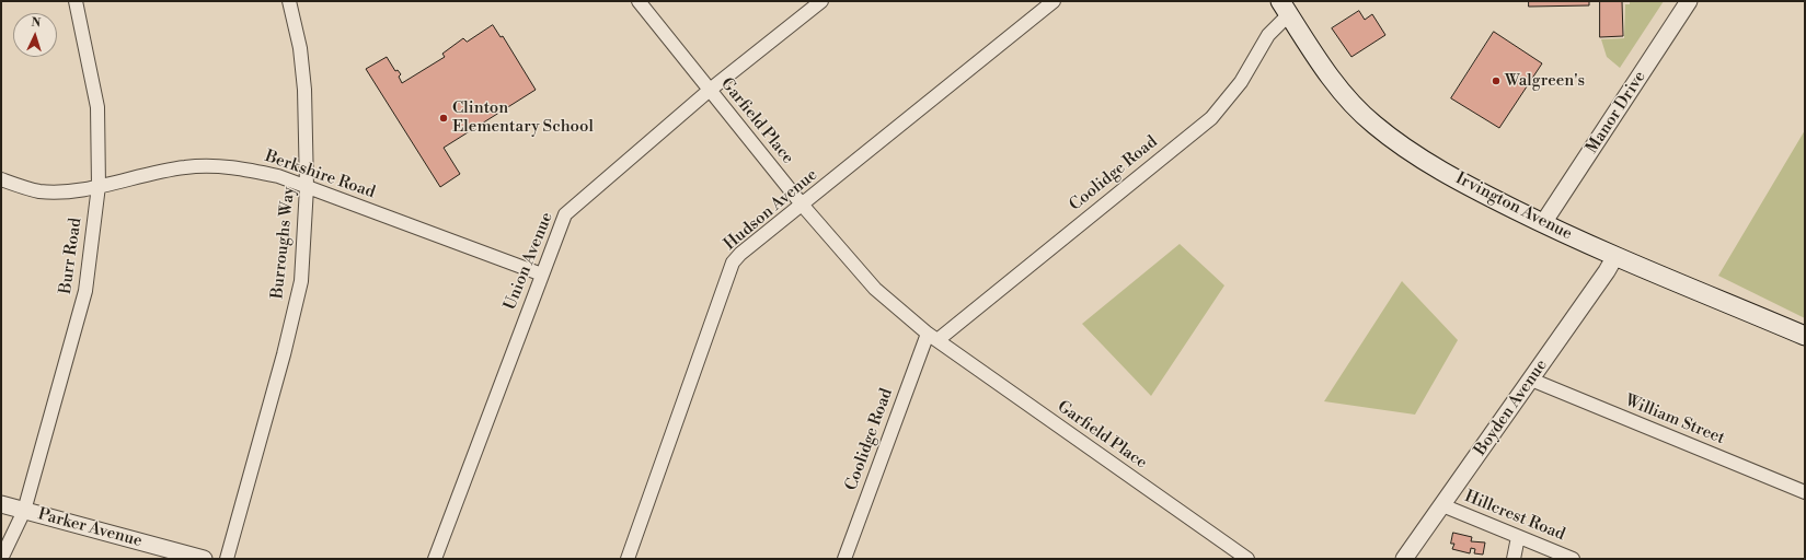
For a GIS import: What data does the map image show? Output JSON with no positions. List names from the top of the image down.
{
  "streets": {
    "main road": ["Irvington Avenue"],
    "street": [
      "Manor Drive",
      "Garfield Place",
      "Coolidge Road",
      "Berkshire Road",
      "Hudson Avenue",
      "Burroughs Way",
      "Burr Road",
      "Union Avenue",
      "Boyden Avenue",
      "William Street",
      "Hillcrest Road",
      "Parker Avenue"
    ]
  },
  "crossings": [
    ["Manor Drive", "Irvington Avenue"],
    ["Garfield Place", "Coolidge Road"],
    ["Garfield Place", "Hudson Avenue"],
    ["Garfield Place", "Union Avenue"],
    ["Coolidge Road", "Irvington Avenue"],
    ["Berkshire Road", "Burroughs Way"],
    ["Berkshire Road", "Burr Road"],
    ["Berkshire Road", "Union Avenue"],
    ["Irvington Avenue", "Boyden Avenue"],
    ["Burr Road", "Parker Avenue"],
    ["Boyden Avenue", "William Street"],
    ["Boyden Avenue", "Hillcrest Road"]
  ],
  "places": ["Walgreen's", "Clinton Elementary School"],
  "north": "top"
}
